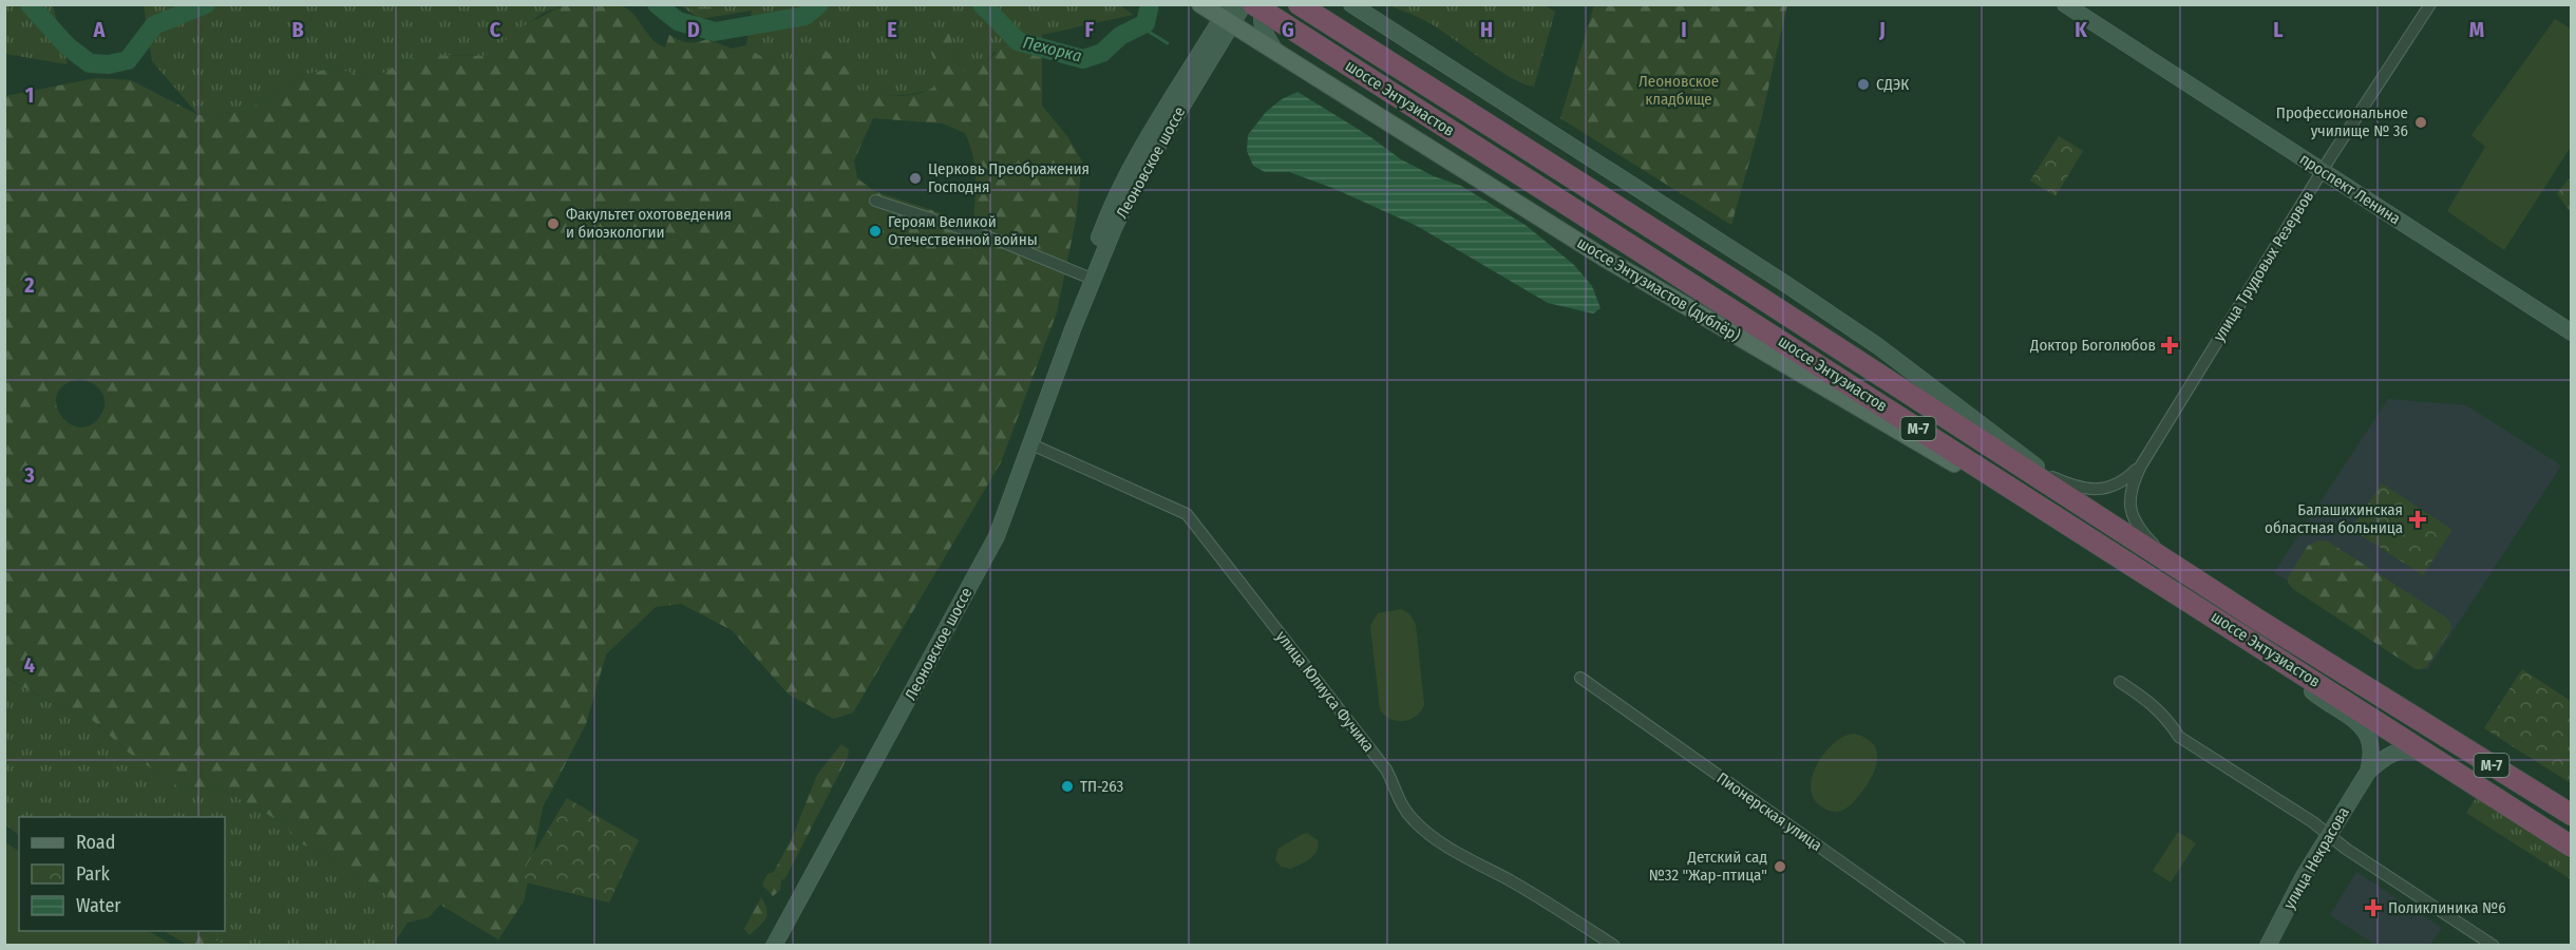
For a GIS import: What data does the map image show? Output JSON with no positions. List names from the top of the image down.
{
  "streets": {
    "highway": ["шоссе Энтузиастов", "М-7"],
    "main road": [
      "Леоновское шоссе",
      "проспект Ленина",
      "шоссе Энтузиастов (дублёр)",
      "улица Некрасова"
    ],
    "street": ["улица Трудовых Резервов", "улица Юлиуса Фучика", "Пионерская улица"]
  },
  "crossings": [
    ["шоссе Энтузиастов", "улица Трудовых Резервов"],
    ["шоссе Энтузиастов", "шоссе Энтузиастов (дублёр)"],
    ["шоссе Энтузиастов", "улица Некрасова"],
    ["Леоновское шоссе", "шоссе Энтузиастов (дублёр)"],
    ["Леоновское шоссе", "улица Юлиуса Фучика"],
    ["проспект Ленина", "улица Трудовых Резервов"]
  ],
  "water": ["Пехорка"],
  "parks": ["Леоновское кладбище"],
  "places": {
    "other": [
      "СДЭК",
      "Профессиональное училище № 36",
      "Церковь Преображения Господня",
      "Факультет охотоведения и биоэкологии",
      "Героям Великой Отечественной войны",
      "ТП-263",
      "Детский сад №32 \"Жар-птица\""
    ],
    "health": ["Доктор Боголюбов", "Балашихинская областная больница", "Поликлиника №6"]
  },
  "legend": ["Road", "Park", "Water"],
  "grid": {
    "columns": [
      "A",
      "B",
      "C",
      "D",
      "E",
      "F",
      "G",
      "H",
      "I",
      "J",
      "K",
      "L",
      "M"
    ],
    "rows": [
      "1",
      "2",
      "3",
      "4"
    ]
  }
}
